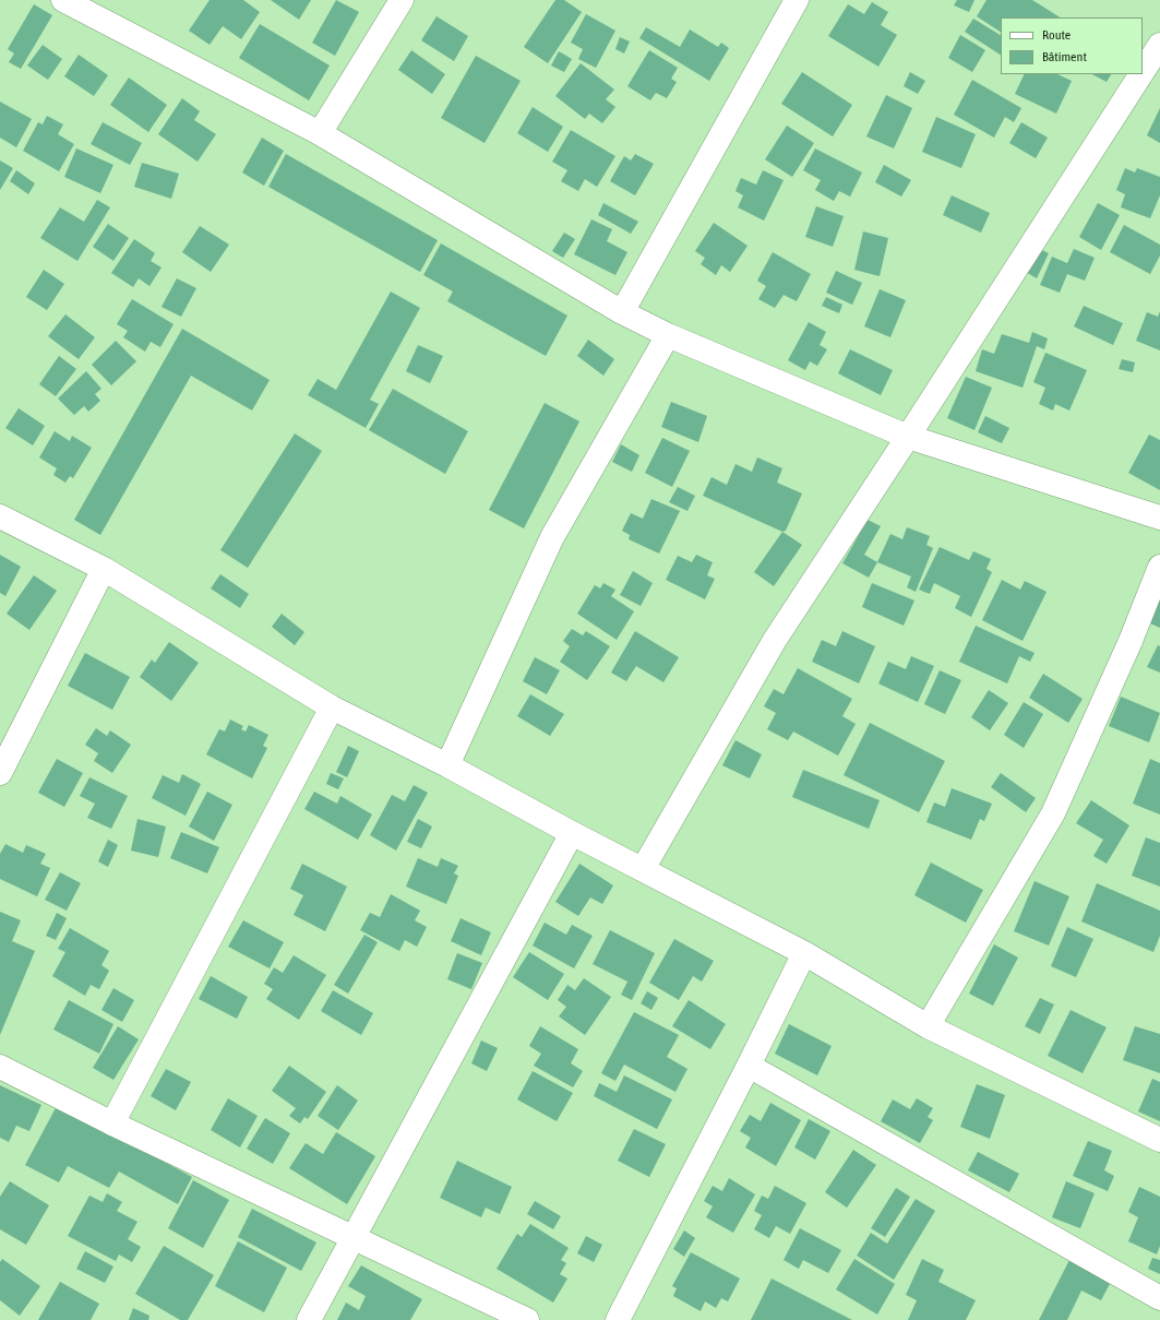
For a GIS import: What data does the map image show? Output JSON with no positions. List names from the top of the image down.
{
  "legend": ["Route", "Bâtiment"]
}
